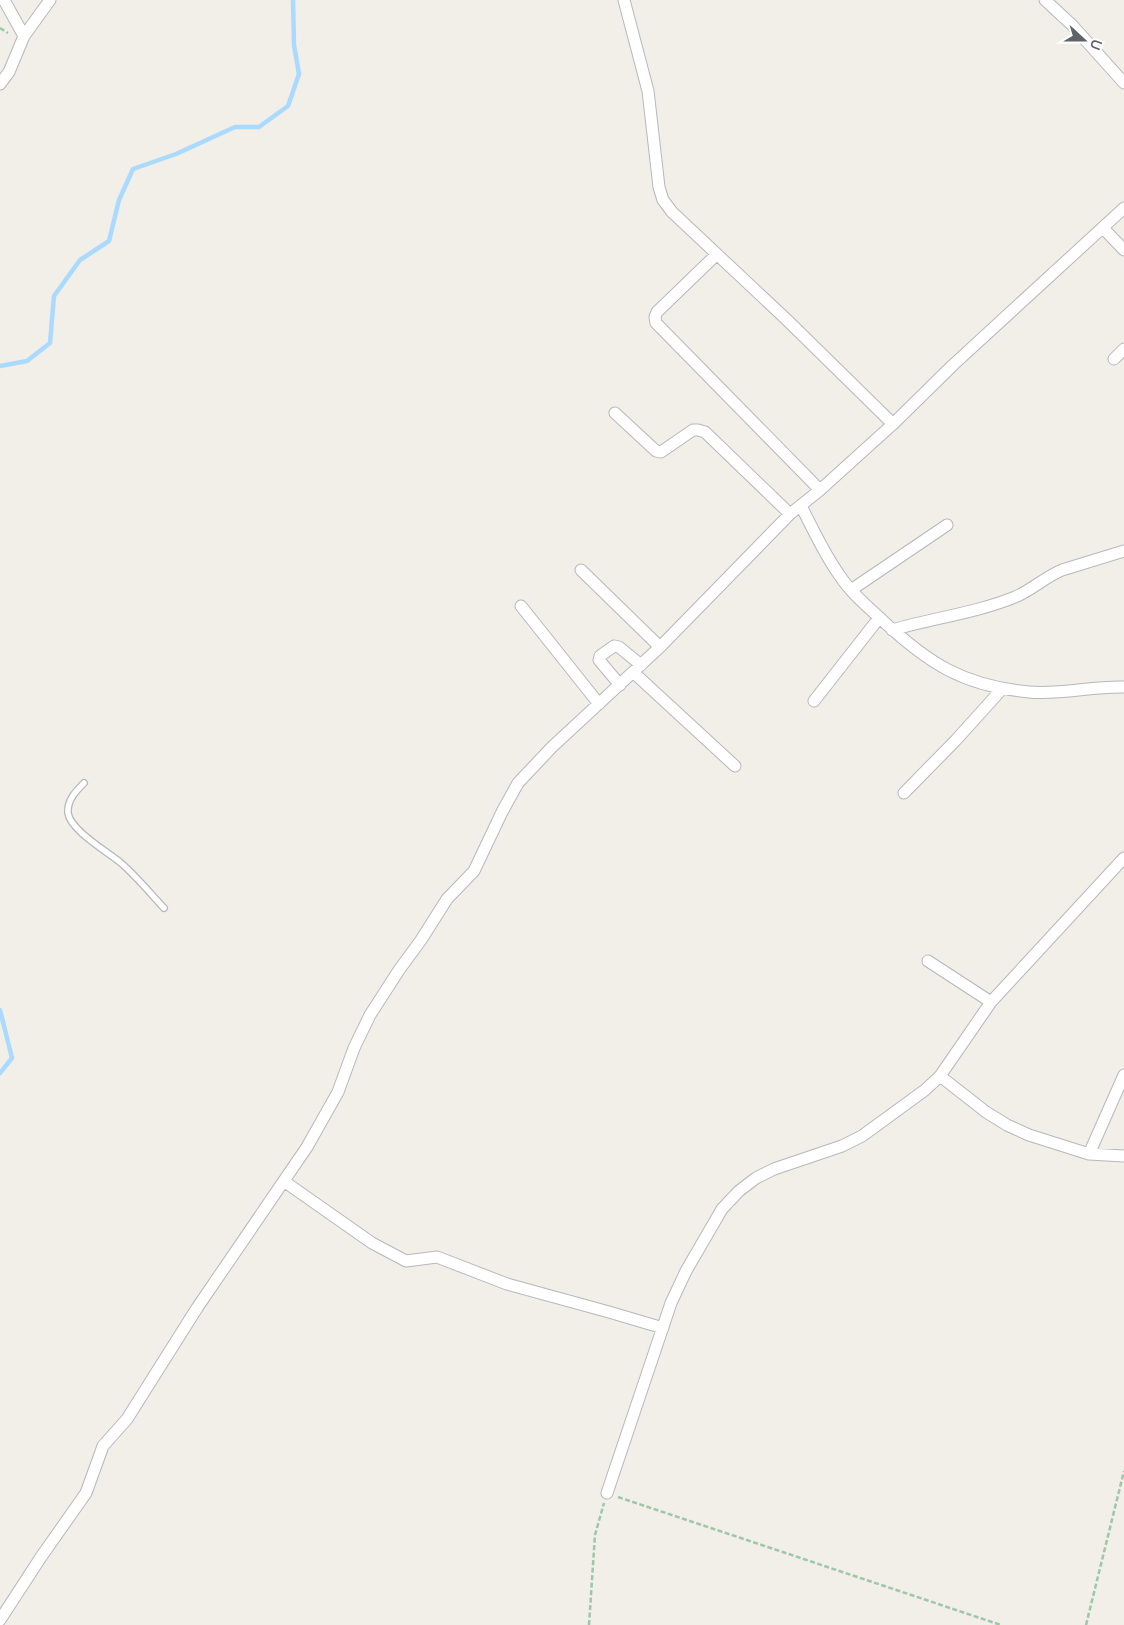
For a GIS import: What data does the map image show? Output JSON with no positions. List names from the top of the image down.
{
  "north": "right"
}
